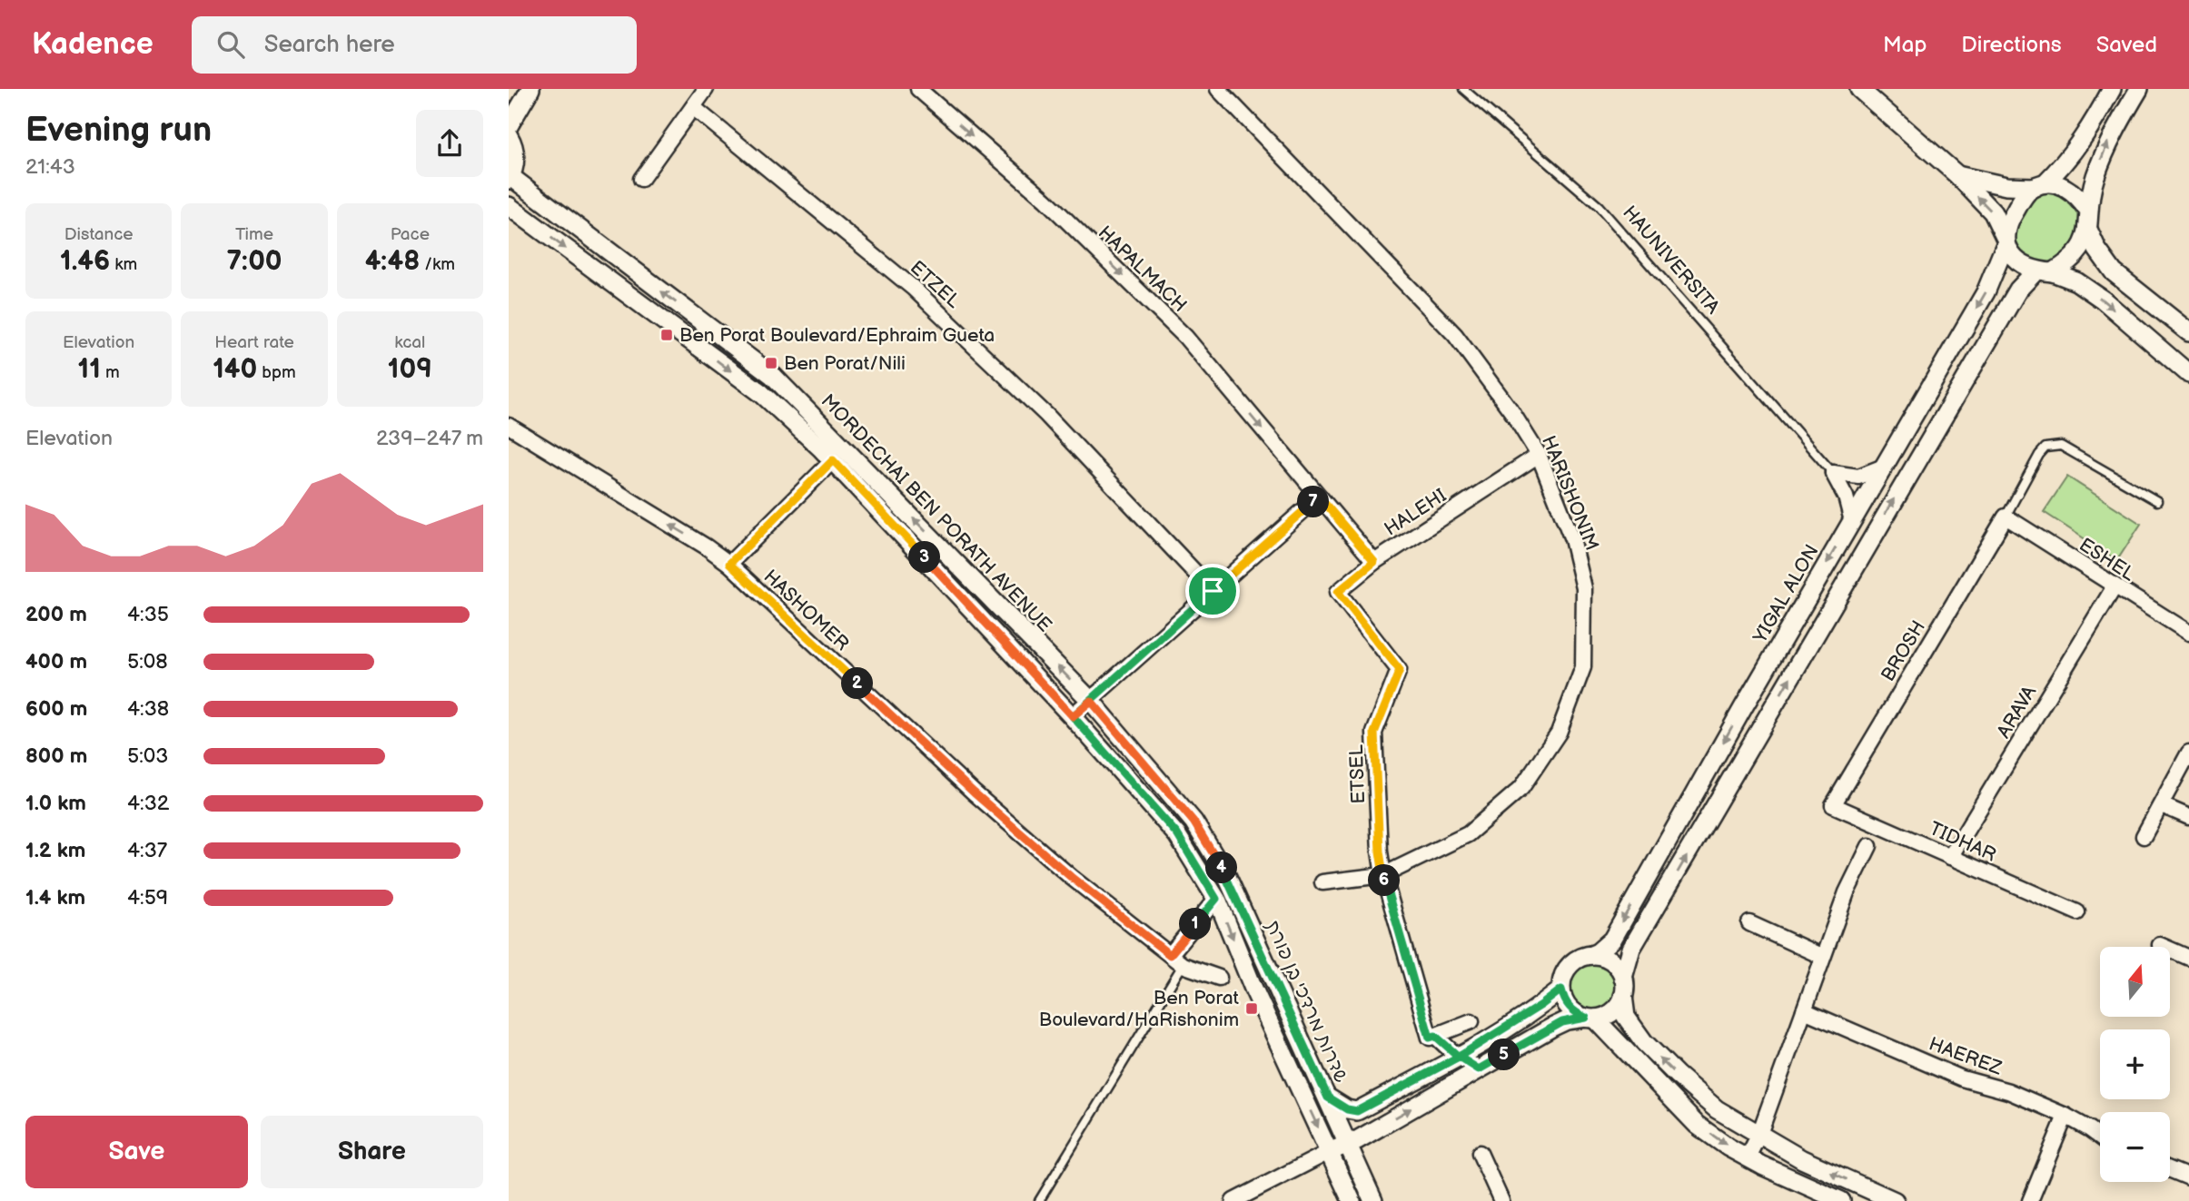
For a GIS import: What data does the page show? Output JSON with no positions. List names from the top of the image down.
{
  "streets": {
    "street": [
      "HAUNIVERSITA",
      "HAPALMACH",
      "ETZEL",
      "HARISHONIM",
      "HALEHI",
      "MORDECHAI BEN PORATH AVENUE",
      "ESHEL",
      "YIGAL ALON",
      "HASHOMER",
      "BROSH",
      "ARAVA",
      "ETSEL",
      "TIDHAR",
      "שדרות מרדכי בן פורת",
      "HAEREZ"
    ]
  },
  "crossings": [
    ["HAUNIVERSITA", "YIGAL ALON"],
    ["HAPALMACH", "HALEHI"],
    ["HARISHONIM", "HALEHI"],
    ["HARISHONIM", "ETSEL"],
    ["HALEHI", "ETSEL"],
    ["MORDECHAI BEN PORATH AVENUE", "שדרות מרדכי בן פורת"],
    ["ESHEL", "BROSH"],
    ["ESHEL", "ARAVA"],
    ["BROSH", "TIDHAR"],
    ["ARAVA", "TIDHAR"]
  ],
  "one_way": ["HAPALMACH"],
  "places": {
    "transit": ["Ben Porat Boulevard/Ephraim Gueta", "Ben Porat/Nili", "Ben Porat Boulevard/HaRishonim"]
  },
  "north": "top",
  "page": {
    "header": "Kadence",
    "search": "Search here",
    "nav": ["Map", "Directions", "Saved"],
    "heading": ["Evening run", "21:43"],
    "stats": [
      ["Distance", "1.46 km"],
      ["Time", "7:00"],
      ["Pace", "4:48 /km"],
      ["Elevation", "11 m"],
      ["Heart rate", "140 bpm"],
      ["kcal", "109"]
    ],
    "chart": ["Elevation", "239–247 m"],
    "pins": [
      "7",
      "3",
      "2",
      "4",
      "6",
      "1",
      "5"
    ],
    "list": [
      {
        "name": "200 m",
        "note": "4:35"
      },
      {
        "name": "400 m",
        "note": "5:08"
      },
      {
        "name": "600 m",
        "note": "4:38"
      },
      {
        "name": "800 m",
        "note": "5:03"
      },
      {
        "name": "1.0 km",
        "note": "4:32"
      },
      {
        "name": "1.2 km",
        "note": "4:37"
      },
      {
        "name": "1.4 km",
        "note": "4:59"
      }
    ],
    "map_buttons": ["+", "−"],
    "buttons": ["Save", "Share"]
  }
}
